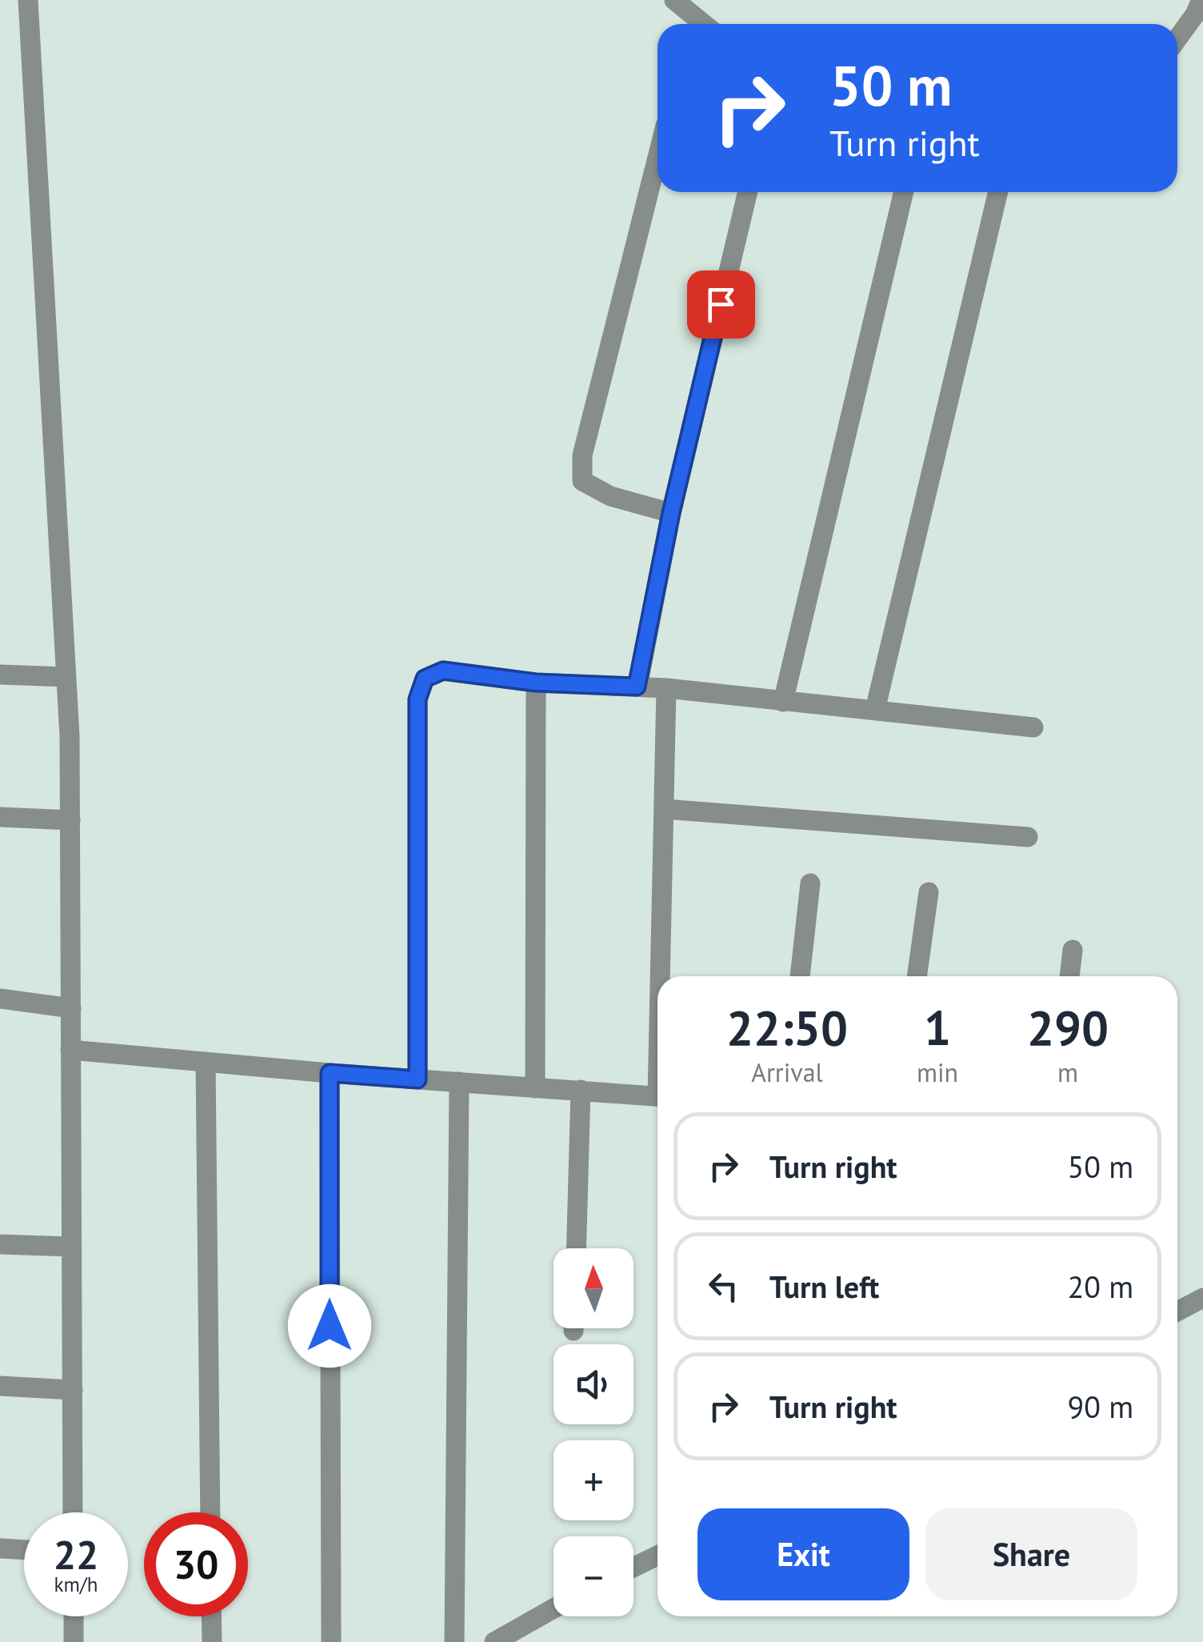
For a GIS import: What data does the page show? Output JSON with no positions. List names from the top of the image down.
{
  "north": "top",
  "page": {
    "turn": ["50 m", "Turn right"],
    "eta": [
      "22:50",
      "Arrival",
      "1",
      "min",
      "290",
      "m"
    ],
    "list": [
      {
        "name": "Turn right",
        "value": "50 m"
      },
      {
        "name": "Turn left",
        "value": "20 m"
      },
      {
        "name": "Turn right",
        "value": "90 m"
      }
    ],
    "map_buttons": ["+", "−"],
    "buttons": ["Exit", "Share"],
    "speed": "22 km/h",
    "limit": "30"
  }
}
